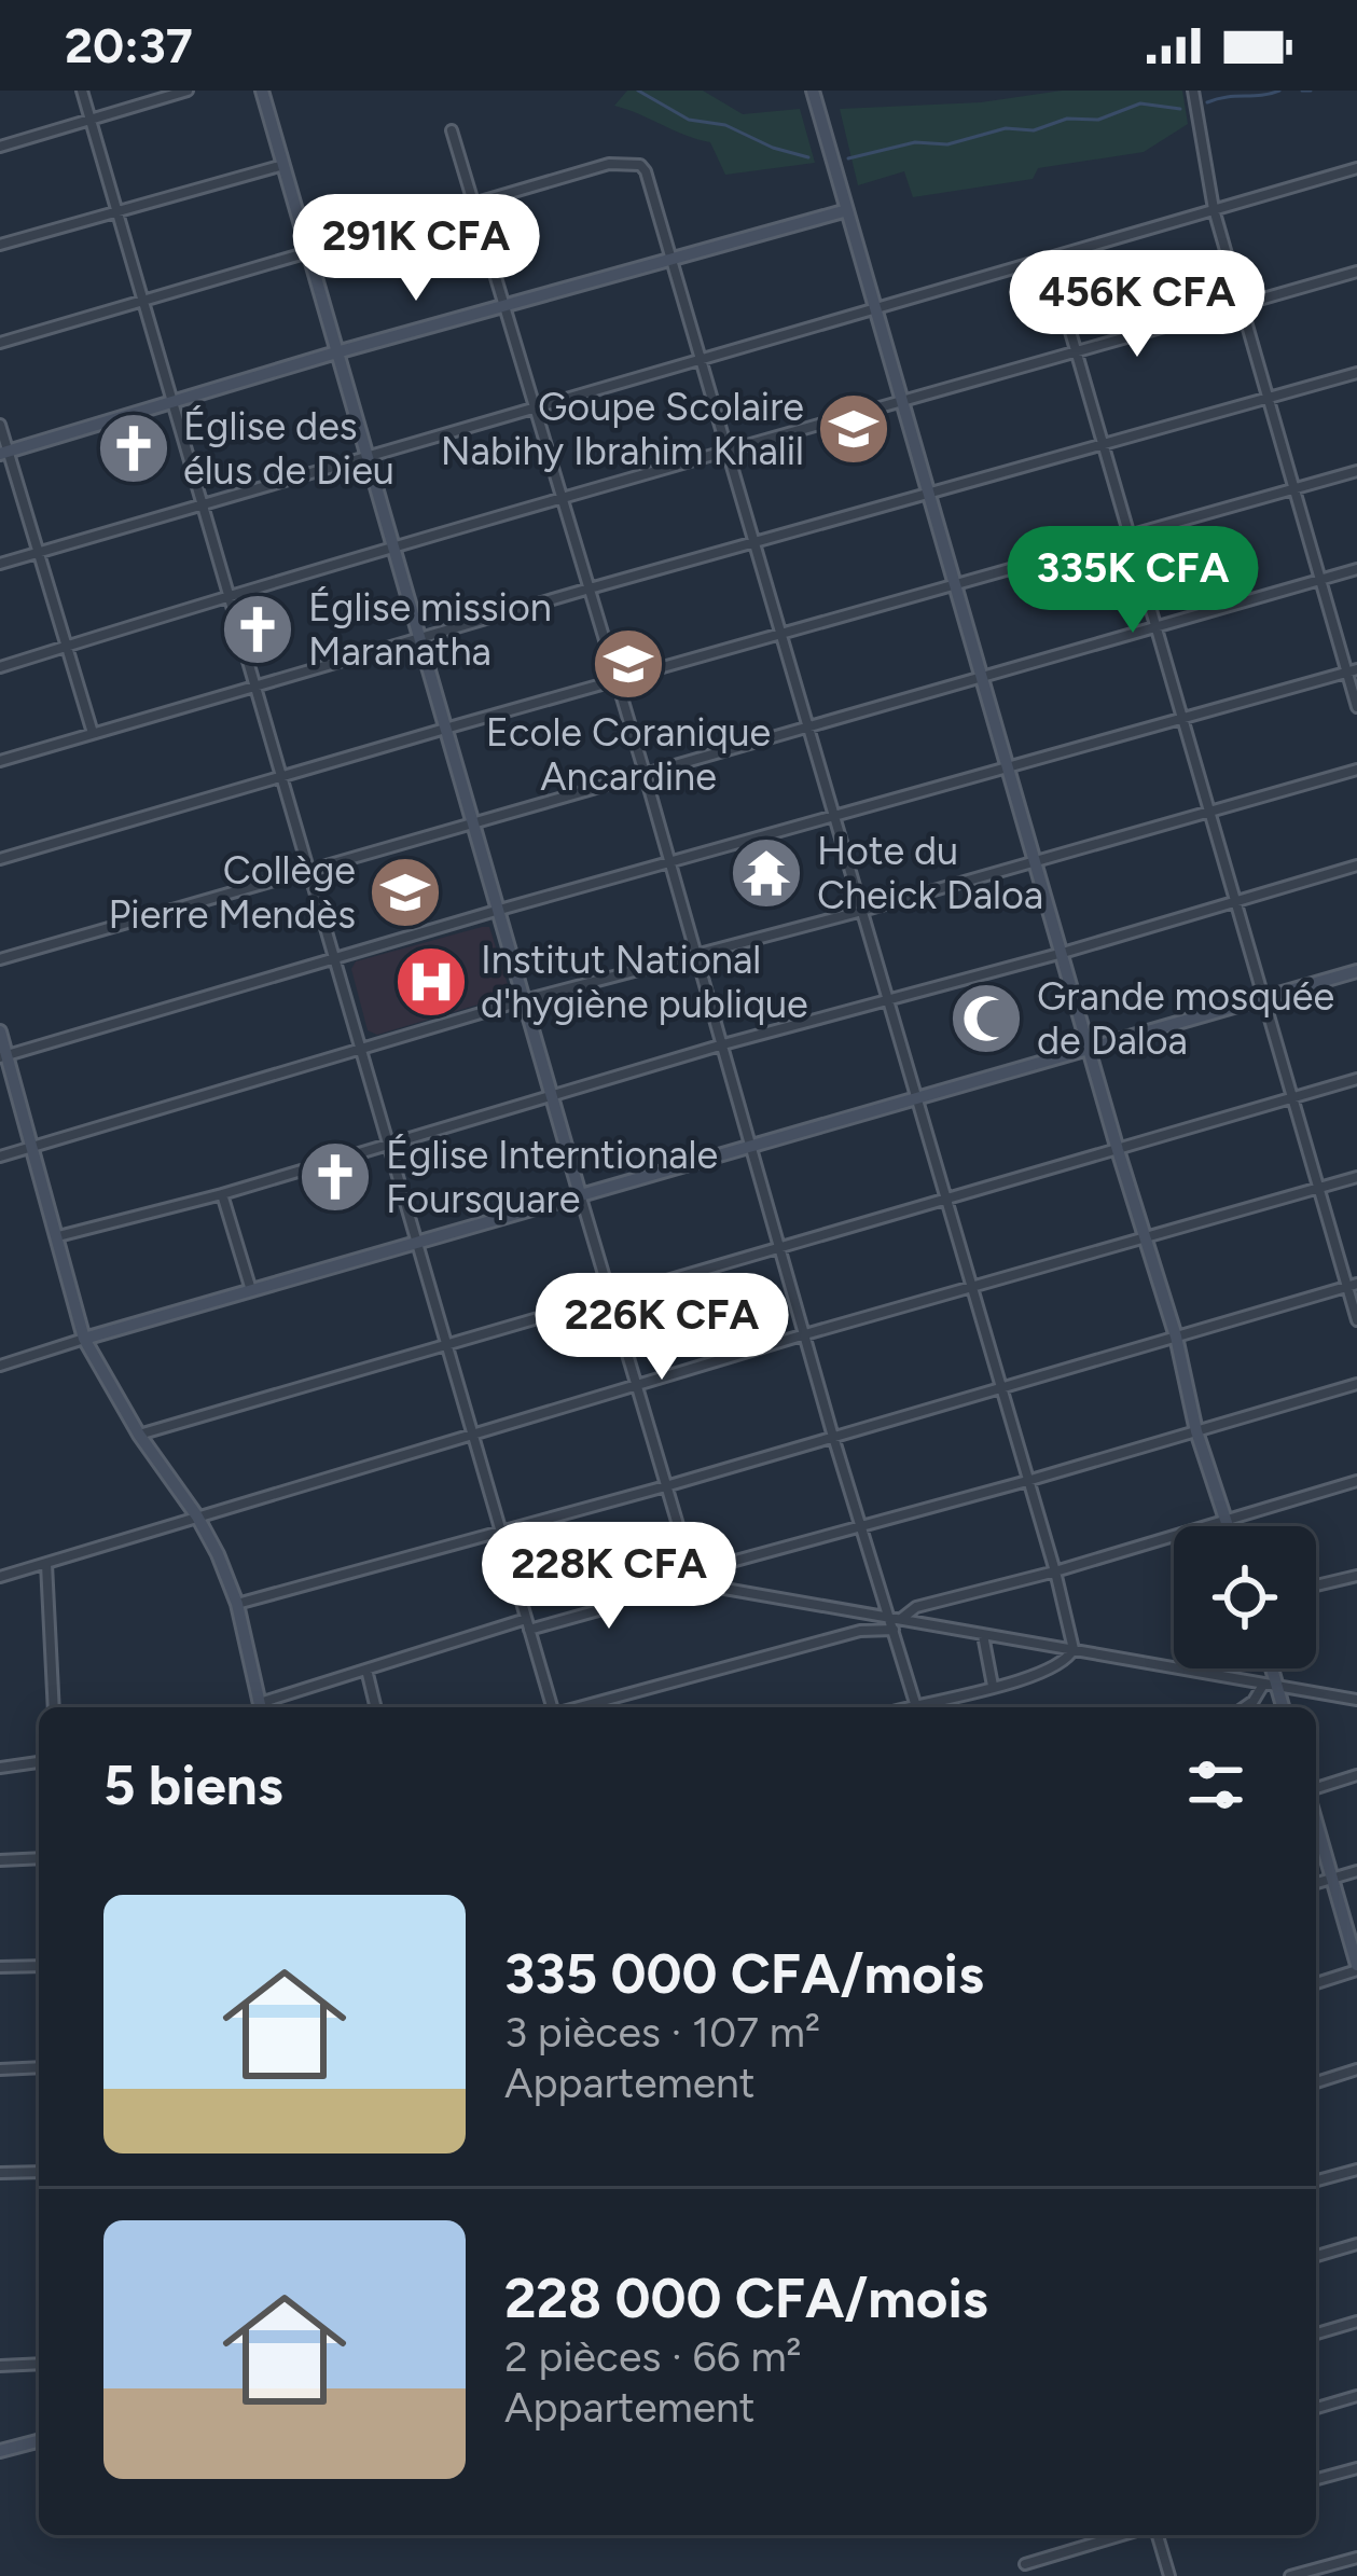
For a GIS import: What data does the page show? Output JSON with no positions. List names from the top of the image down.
{
  "places": {
    "school or university": ["Goupe Scolaire Nabihy Ibrahim Khalil", "Ecole Coranique Ancardine", "Collège Pierre Mendès"],
    "church": ["Église des élus de Dieu", "Église mission Maranatha", "Église Interntionale Foursquare"],
    "temple": ["Hote du Cheick Daloa"],
    "hospital": ["Institut National d'hygiène publique"],
    "mosque": ["Grande mosquée de Daloa"]
  },
  "page": {
    "status": "20:37",
    "price": [
      "291K CFA",
      "456K CFA",
      "335K CFA",
      "226K CFA",
      "228K CFA"
    ],
    "heading": "5 biens",
    "list": [
      {
        "name": "335 000 CFA/mois",
        "note": "3 pièces · 107 m² · Appartement"
      },
      {
        "name": "228 000 CFA/mois",
        "note": "2 pièces · 66 m² · Appartement"
      }
    ]
  }
}
